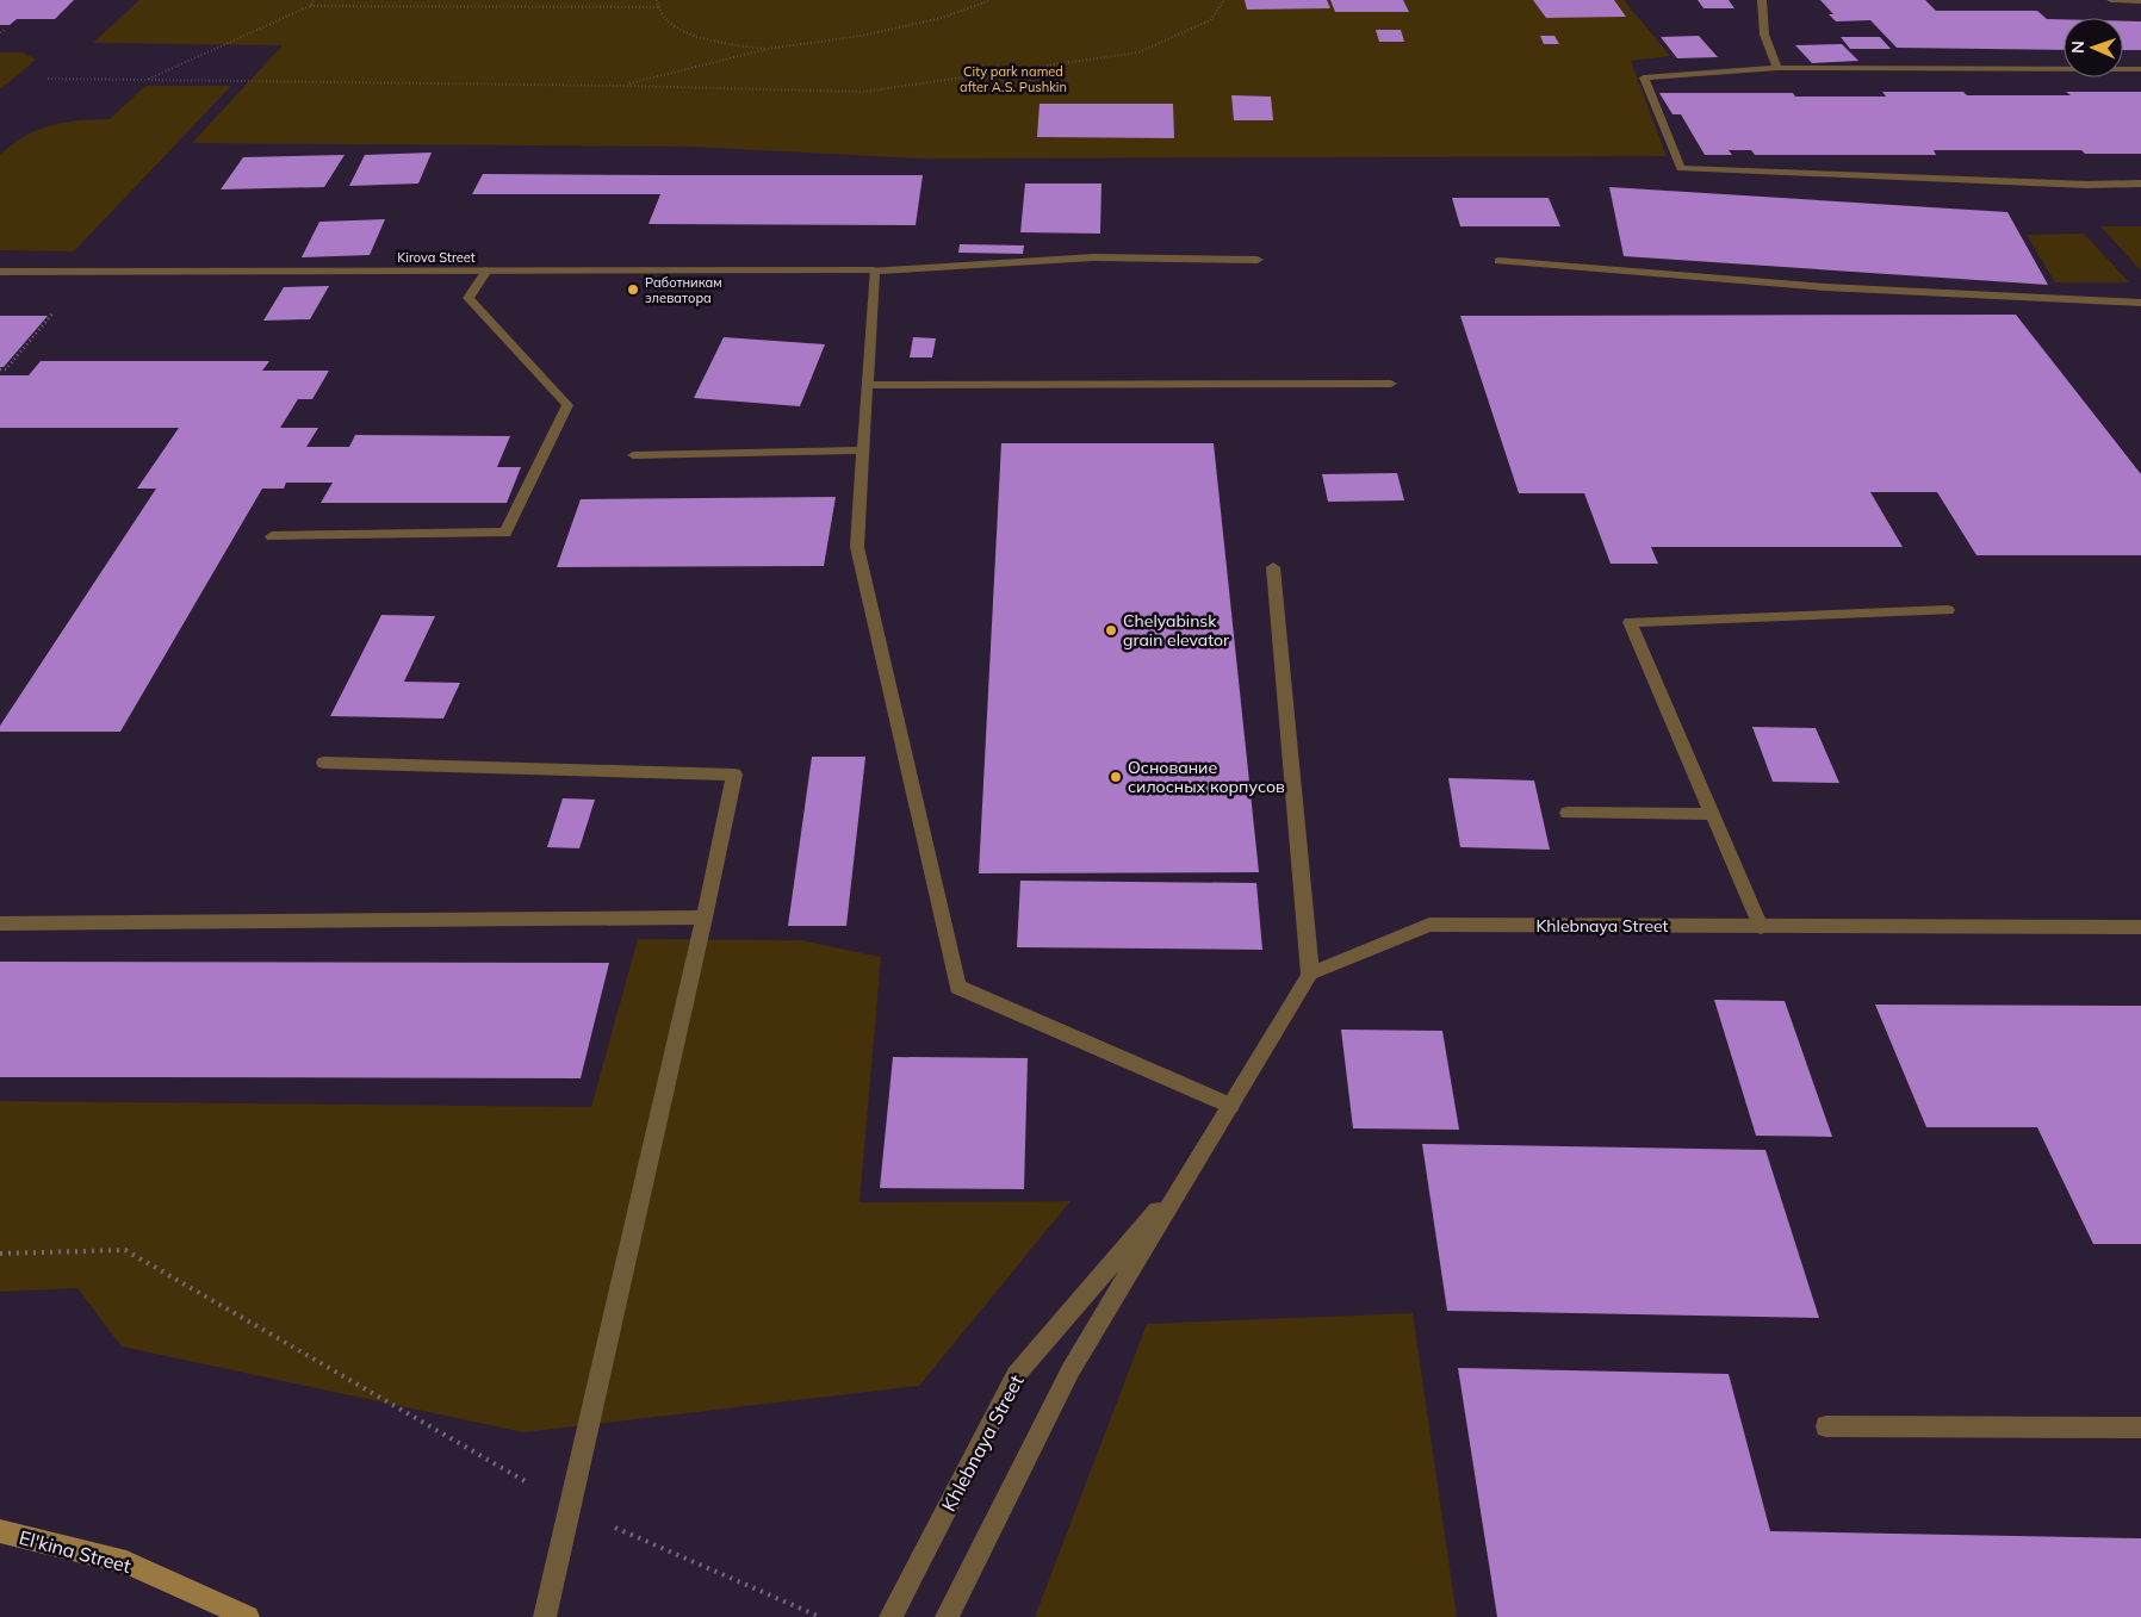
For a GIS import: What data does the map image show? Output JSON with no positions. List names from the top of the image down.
{
  "streets": {
    "main road": ["El'kina Street"],
    "street": ["Kirova Street", "Khlebnaya Street"]
  },
  "parks": ["City park named after A.S. Pushkin"],
  "places": ["Работникам элеватора", "Chelyabinsk grain elevator", "Основание силосных корпусов"],
  "north": "left"
}
